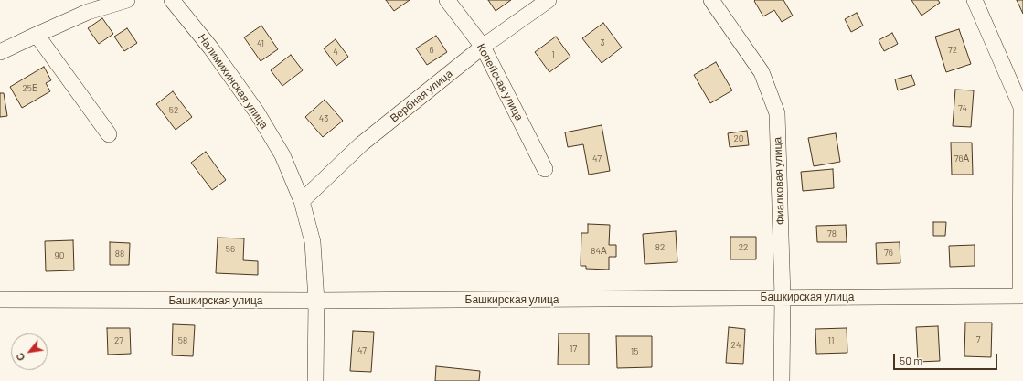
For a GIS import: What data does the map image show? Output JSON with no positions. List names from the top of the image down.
{
  "streets": {
    "street": [
      "Налимихинская улица",
      "Копейская улица",
      "Вербная улица",
      "Фиалковая улица",
      "Башкирская улица"
    ]
  },
  "crossings": [
    ["Налимихинская улица", "Вербная улица"],
    ["Налимихинская улица", "Башкирская улица"],
    ["Копейская улица", "Вербная улица"],
    ["Фиалковая улица", "Башкирская улица"]
  ],
  "house_numbers": [
    "3",
    "41",
    "6",
    "72",
    "4",
    "1",
    "25Б",
    "74",
    "52",
    "43",
    "20",
    "47",
    "76А",
    "78",
    "82",
    "22",
    "56",
    "84А",
    "76",
    "88",
    "90",
    "7",
    "27",
    "58",
    "11",
    "24",
    "17",
    "47",
    "15"
  ],
  "scale_bar": "50 m",
  "north": "bottom left"
}
